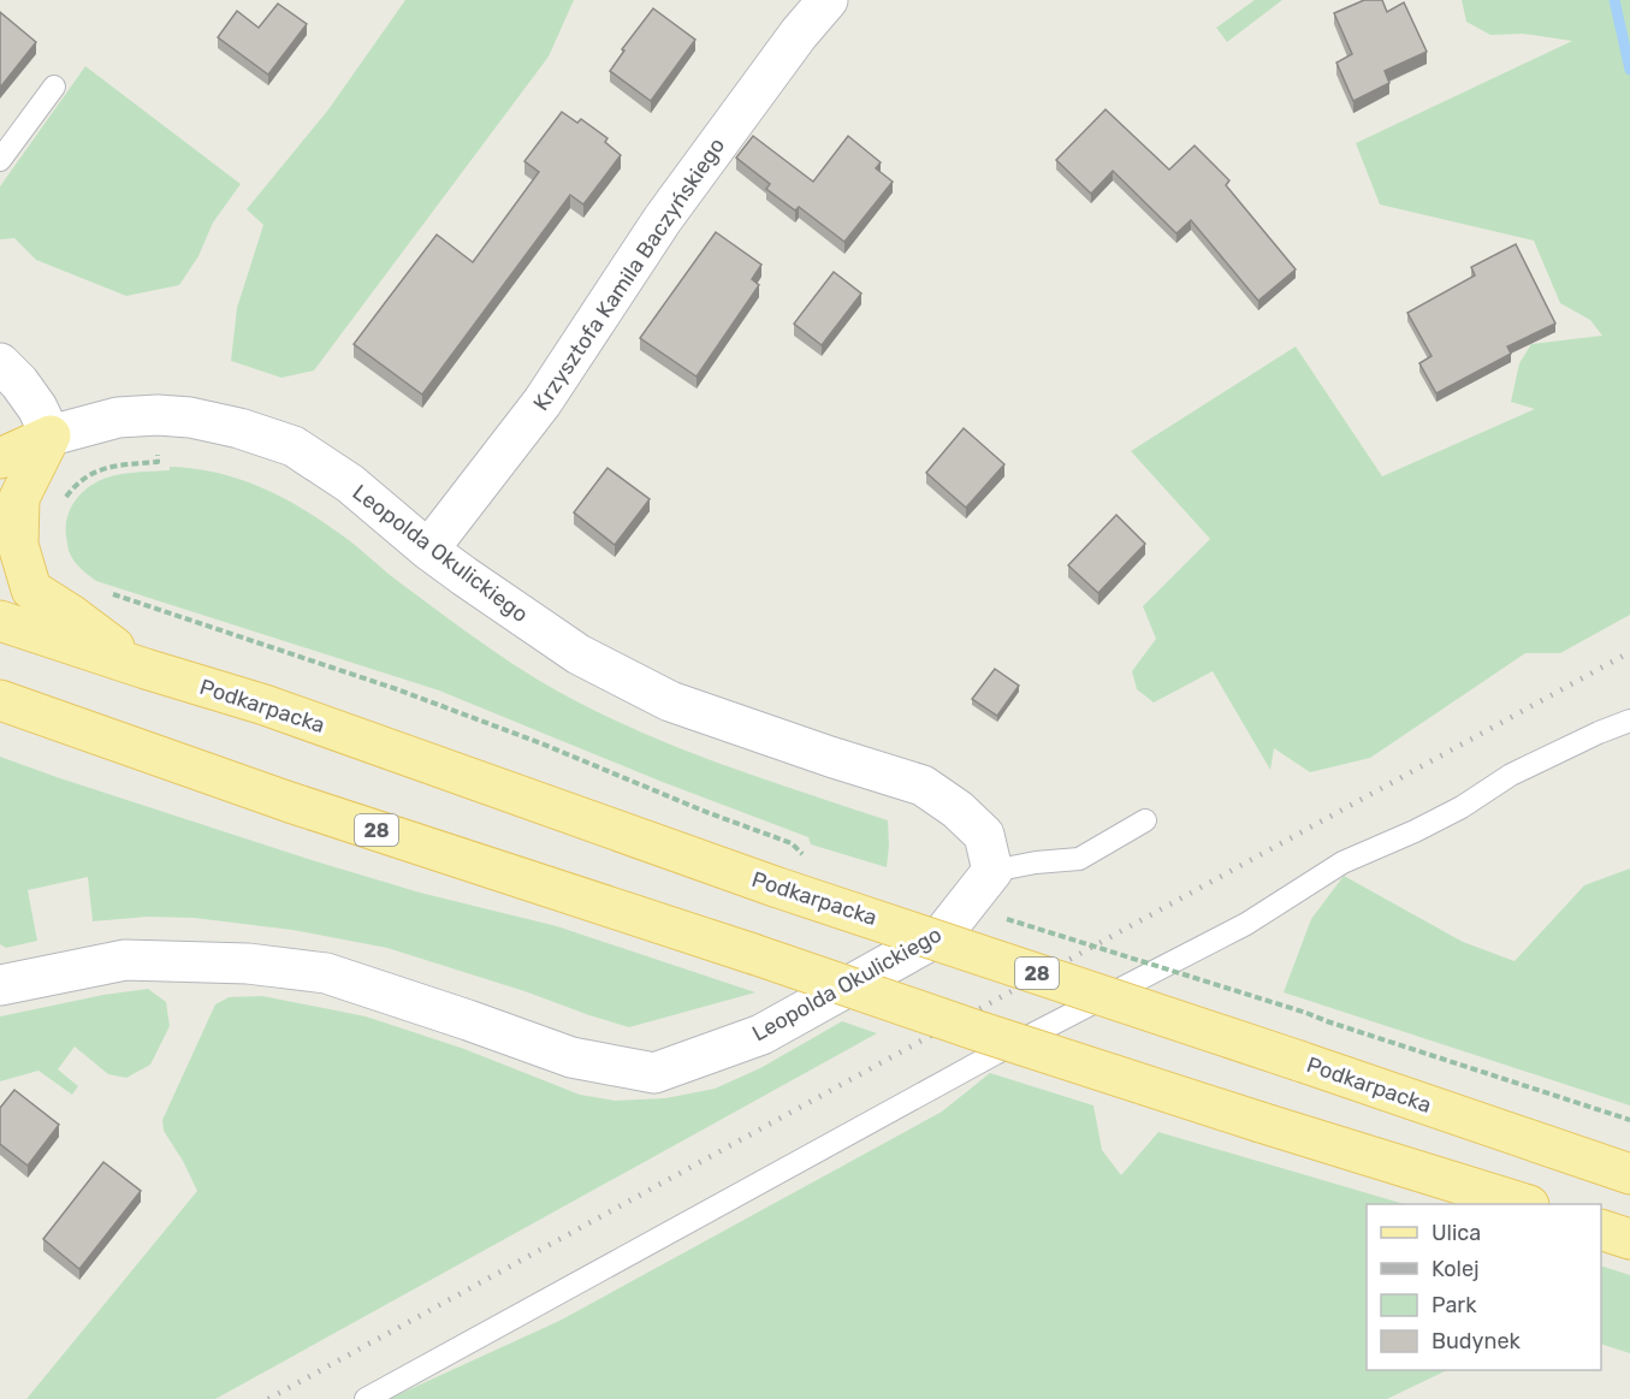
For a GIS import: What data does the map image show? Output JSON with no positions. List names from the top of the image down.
{
  "streets": {
    "main road": ["Podkarpacka", "28"],
    "street": ["Krzysztofa Kamila Baczyńskiego", "Leopolda Okulickiego"]
  },
  "crossings": [
    ["Krzysztofa Kamila Baczyńskiego", "Leopolda Okulickiego"]
  ],
  "legend": [
    "Ulica",
    "Kolej",
    "Park",
    "Budynek"
  ]
}
